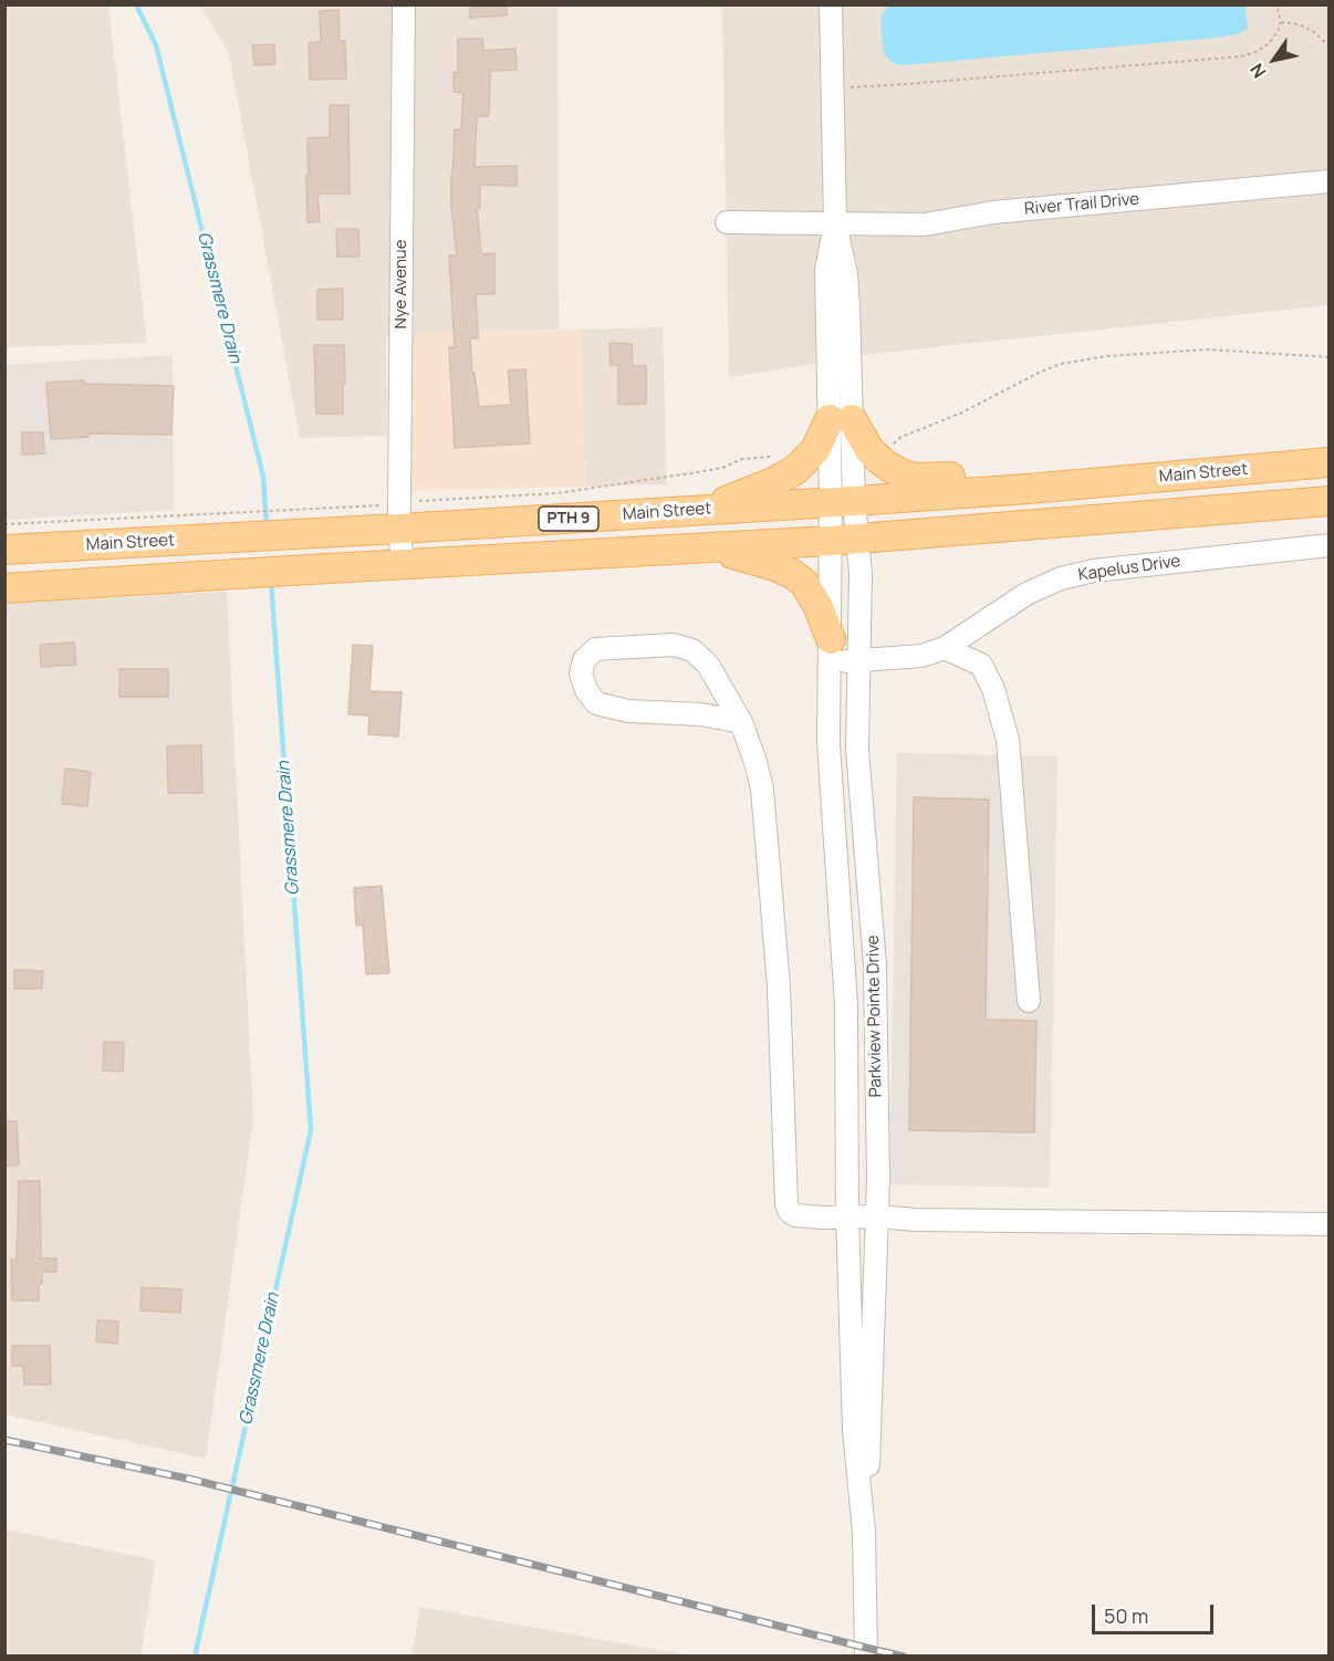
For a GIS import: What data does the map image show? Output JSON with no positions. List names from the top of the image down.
{
  "streets": {
    "main road": ["Main Street", "PTH 9"],
    "street": [
      "River Trail Drive",
      "Nye Avenue",
      "Kapelus Drive",
      "Parkview Pointe Drive"
    ]
  },
  "crossings": [
    ["Nye Avenue", "Main Street"],
    ["Nye Avenue", "PTH 9"],
    ["Main Street", "Parkview Pointe Drive"],
    ["PTH 9", "Parkview Pointe Drive"],
    ["Kapelus Drive", "Parkview Pointe Drive"]
  ],
  "water": ["Grassmere Drain"],
  "scale_bar": "50 m",
  "north": "bottom left"
}
